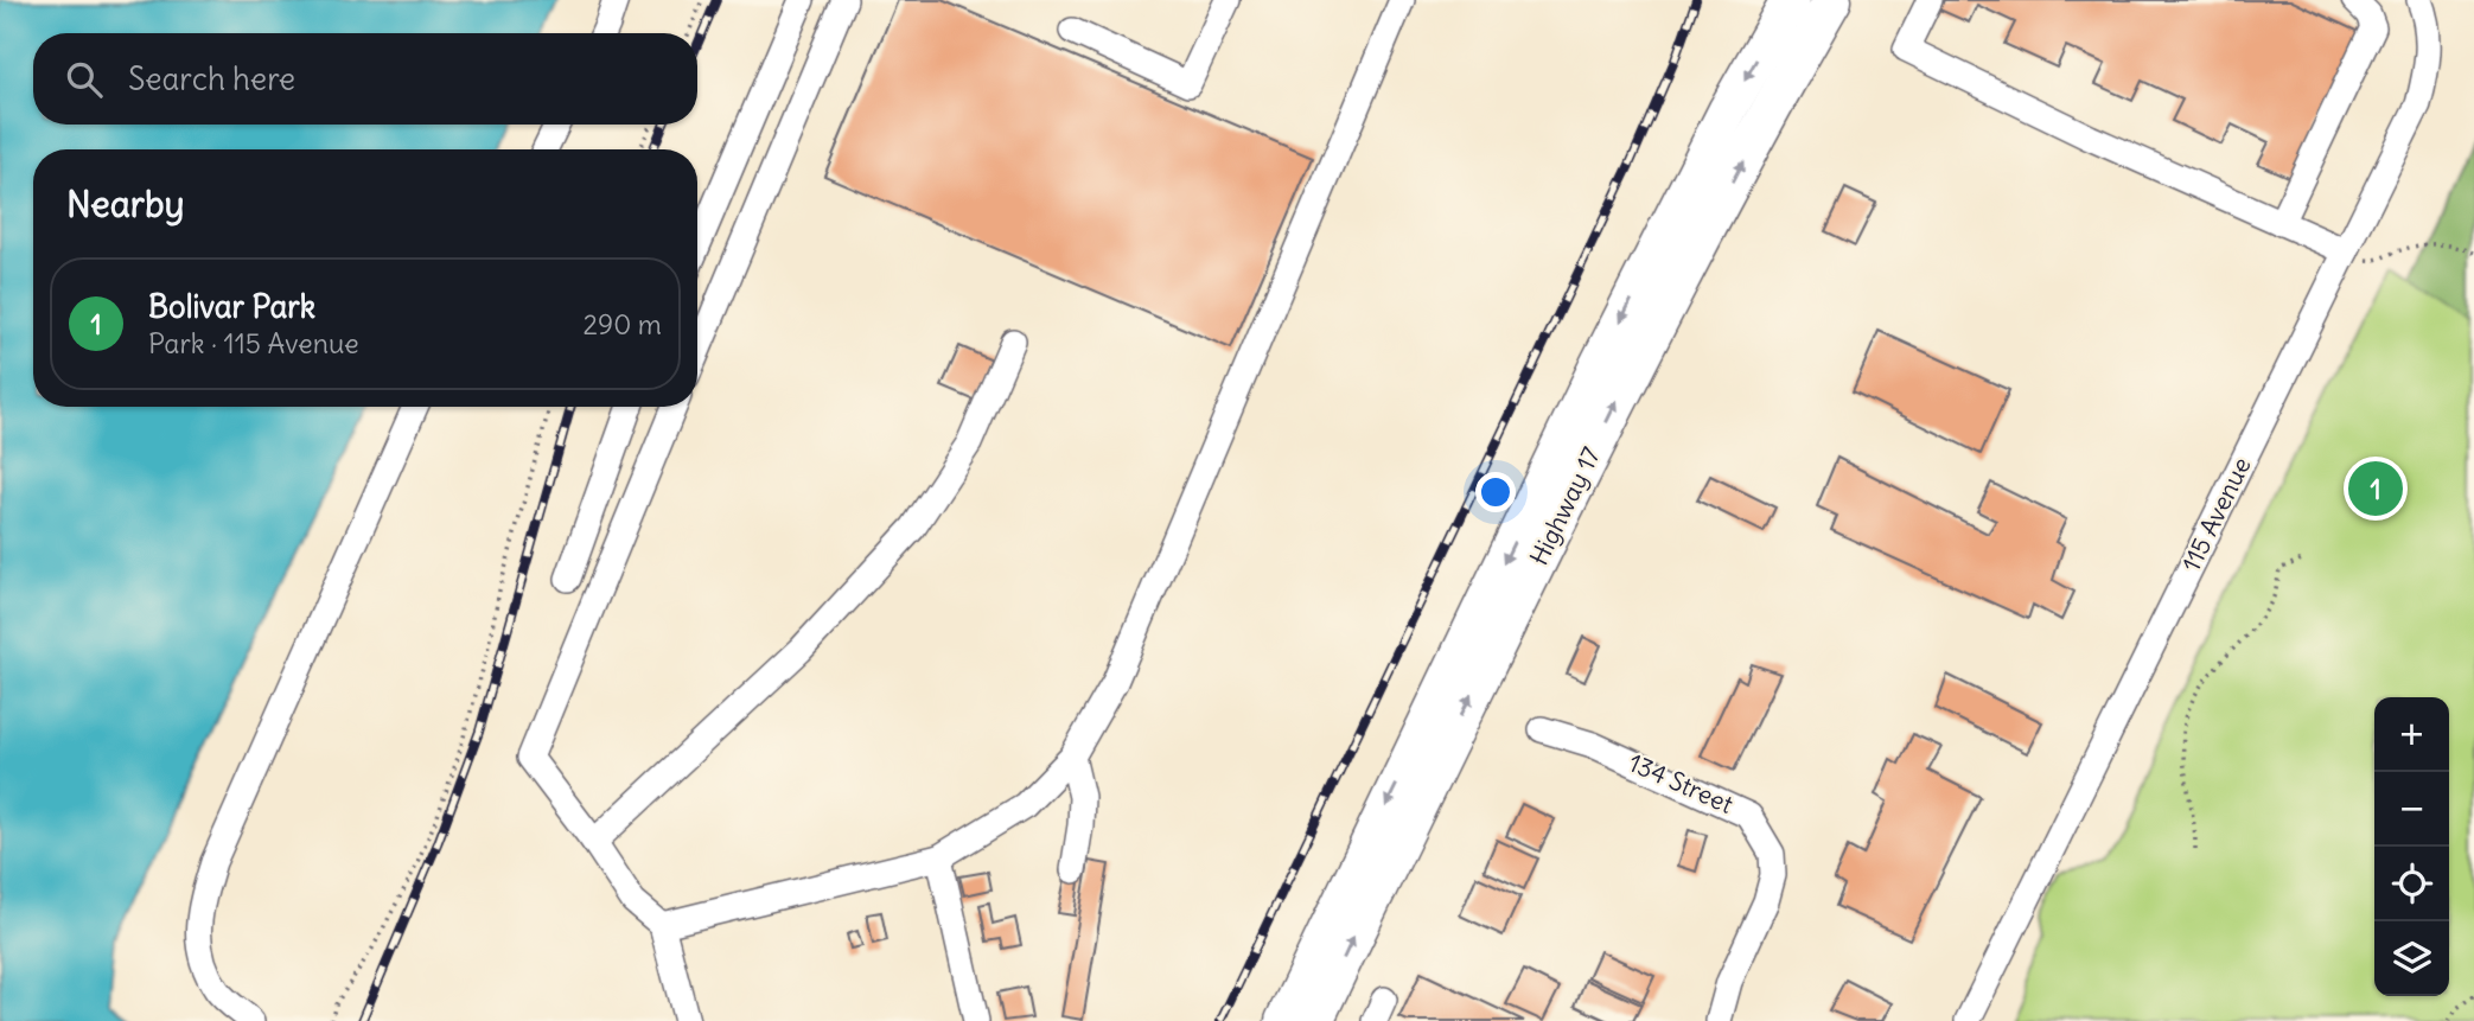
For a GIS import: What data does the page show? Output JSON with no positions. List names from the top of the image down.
{
  "streets": {
    "highway": ["Highway 17"],
    "street": ["115 Avenue", "134 Street"]
  },
  "page": {
    "search": "Search here",
    "heading": "Nearby",
    "list": [
      {
        "mark": "1",
        "name": "Bolivar Park",
        "note": "Park · 115 Avenue",
        "value": "290 m"
      }
    ],
    "pins": "1",
    "map_buttons": ["+", "−"]
  }
}
